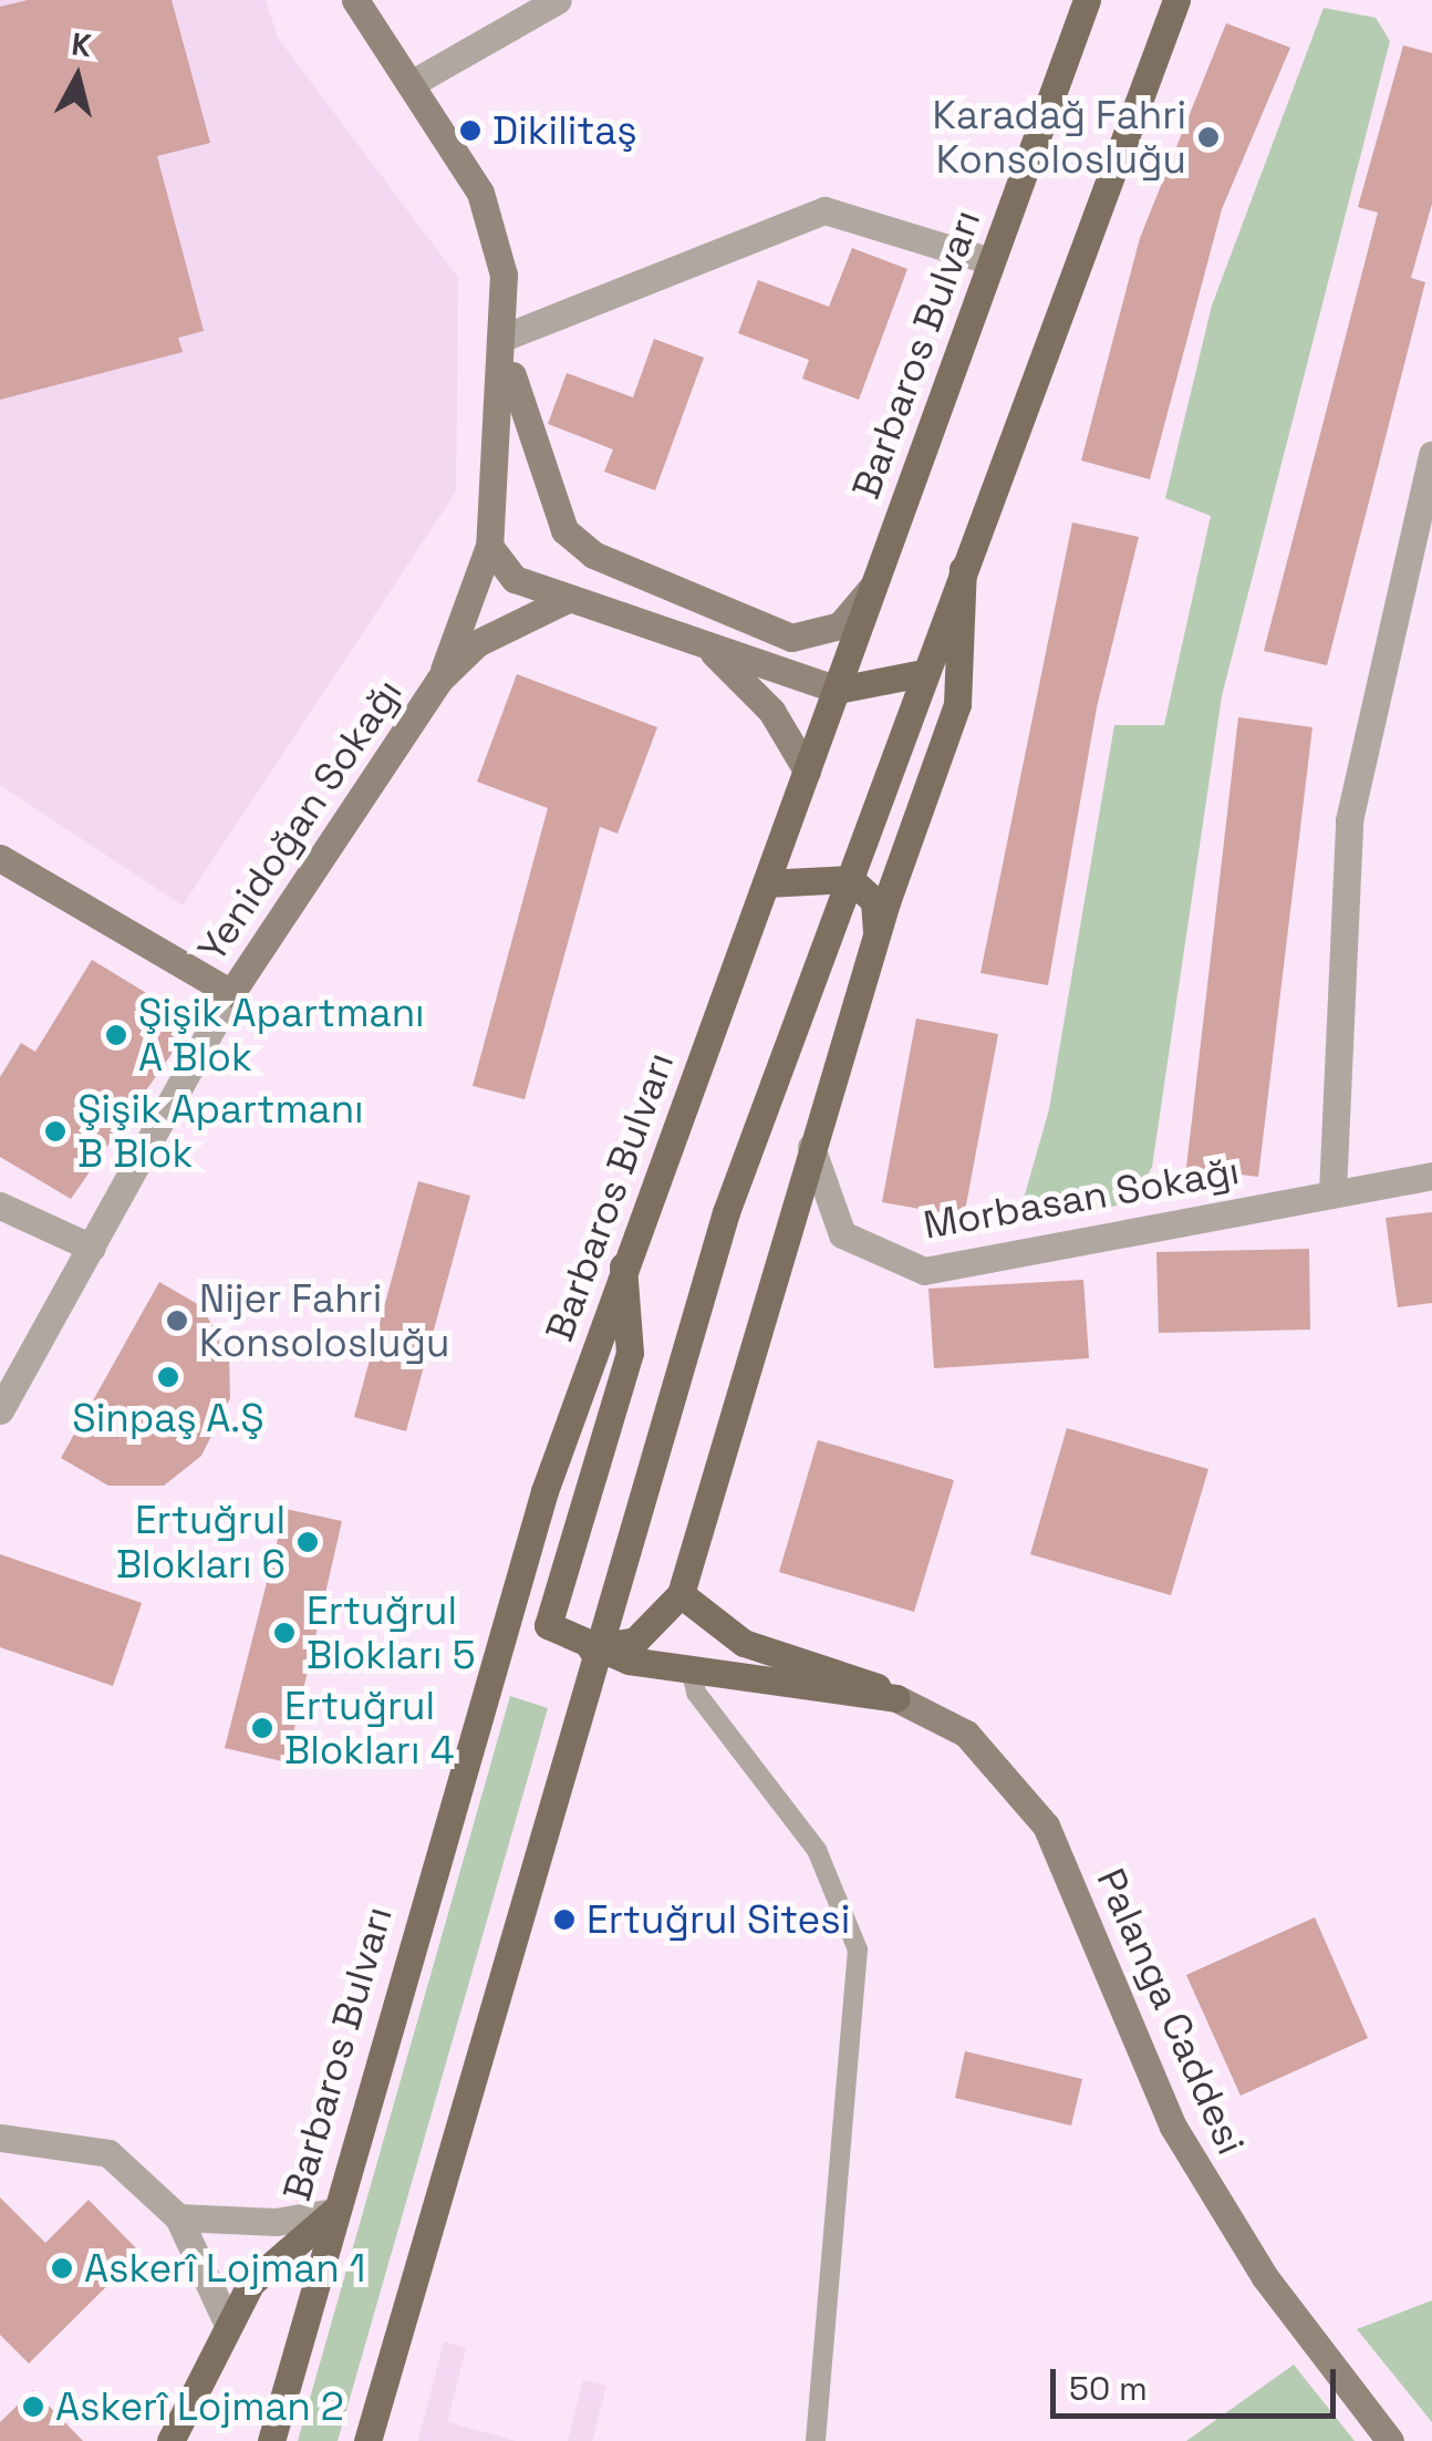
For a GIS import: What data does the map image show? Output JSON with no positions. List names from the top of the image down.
{
  "streets": {
    "main road": ["Barbaros Bulvarı"],
    "street": ["Yenidoğan Sokağı", "Morbasan Sokağı", "Palanga Caddesi"]
  },
  "places": [
    "Dikilitaş",
    "Karadağ Fahri Konsolosluğu",
    "Şişik Apartmanı A Blok",
    "Şişik Apartmanı B Blok",
    "Nijer Fahri Konsolosluğu",
    "Sinpaş A.Ş",
    "Ertuğrul Blokları 6",
    "Ertuğrul Blokları 5",
    "Ertuğrul Blokları 4",
    "Ertuğrul Sitesi",
    "Askerî Lojman 1",
    "Askerî Lojman 2"
  ],
  "scale_bar": "50 m",
  "north": "top"
}
